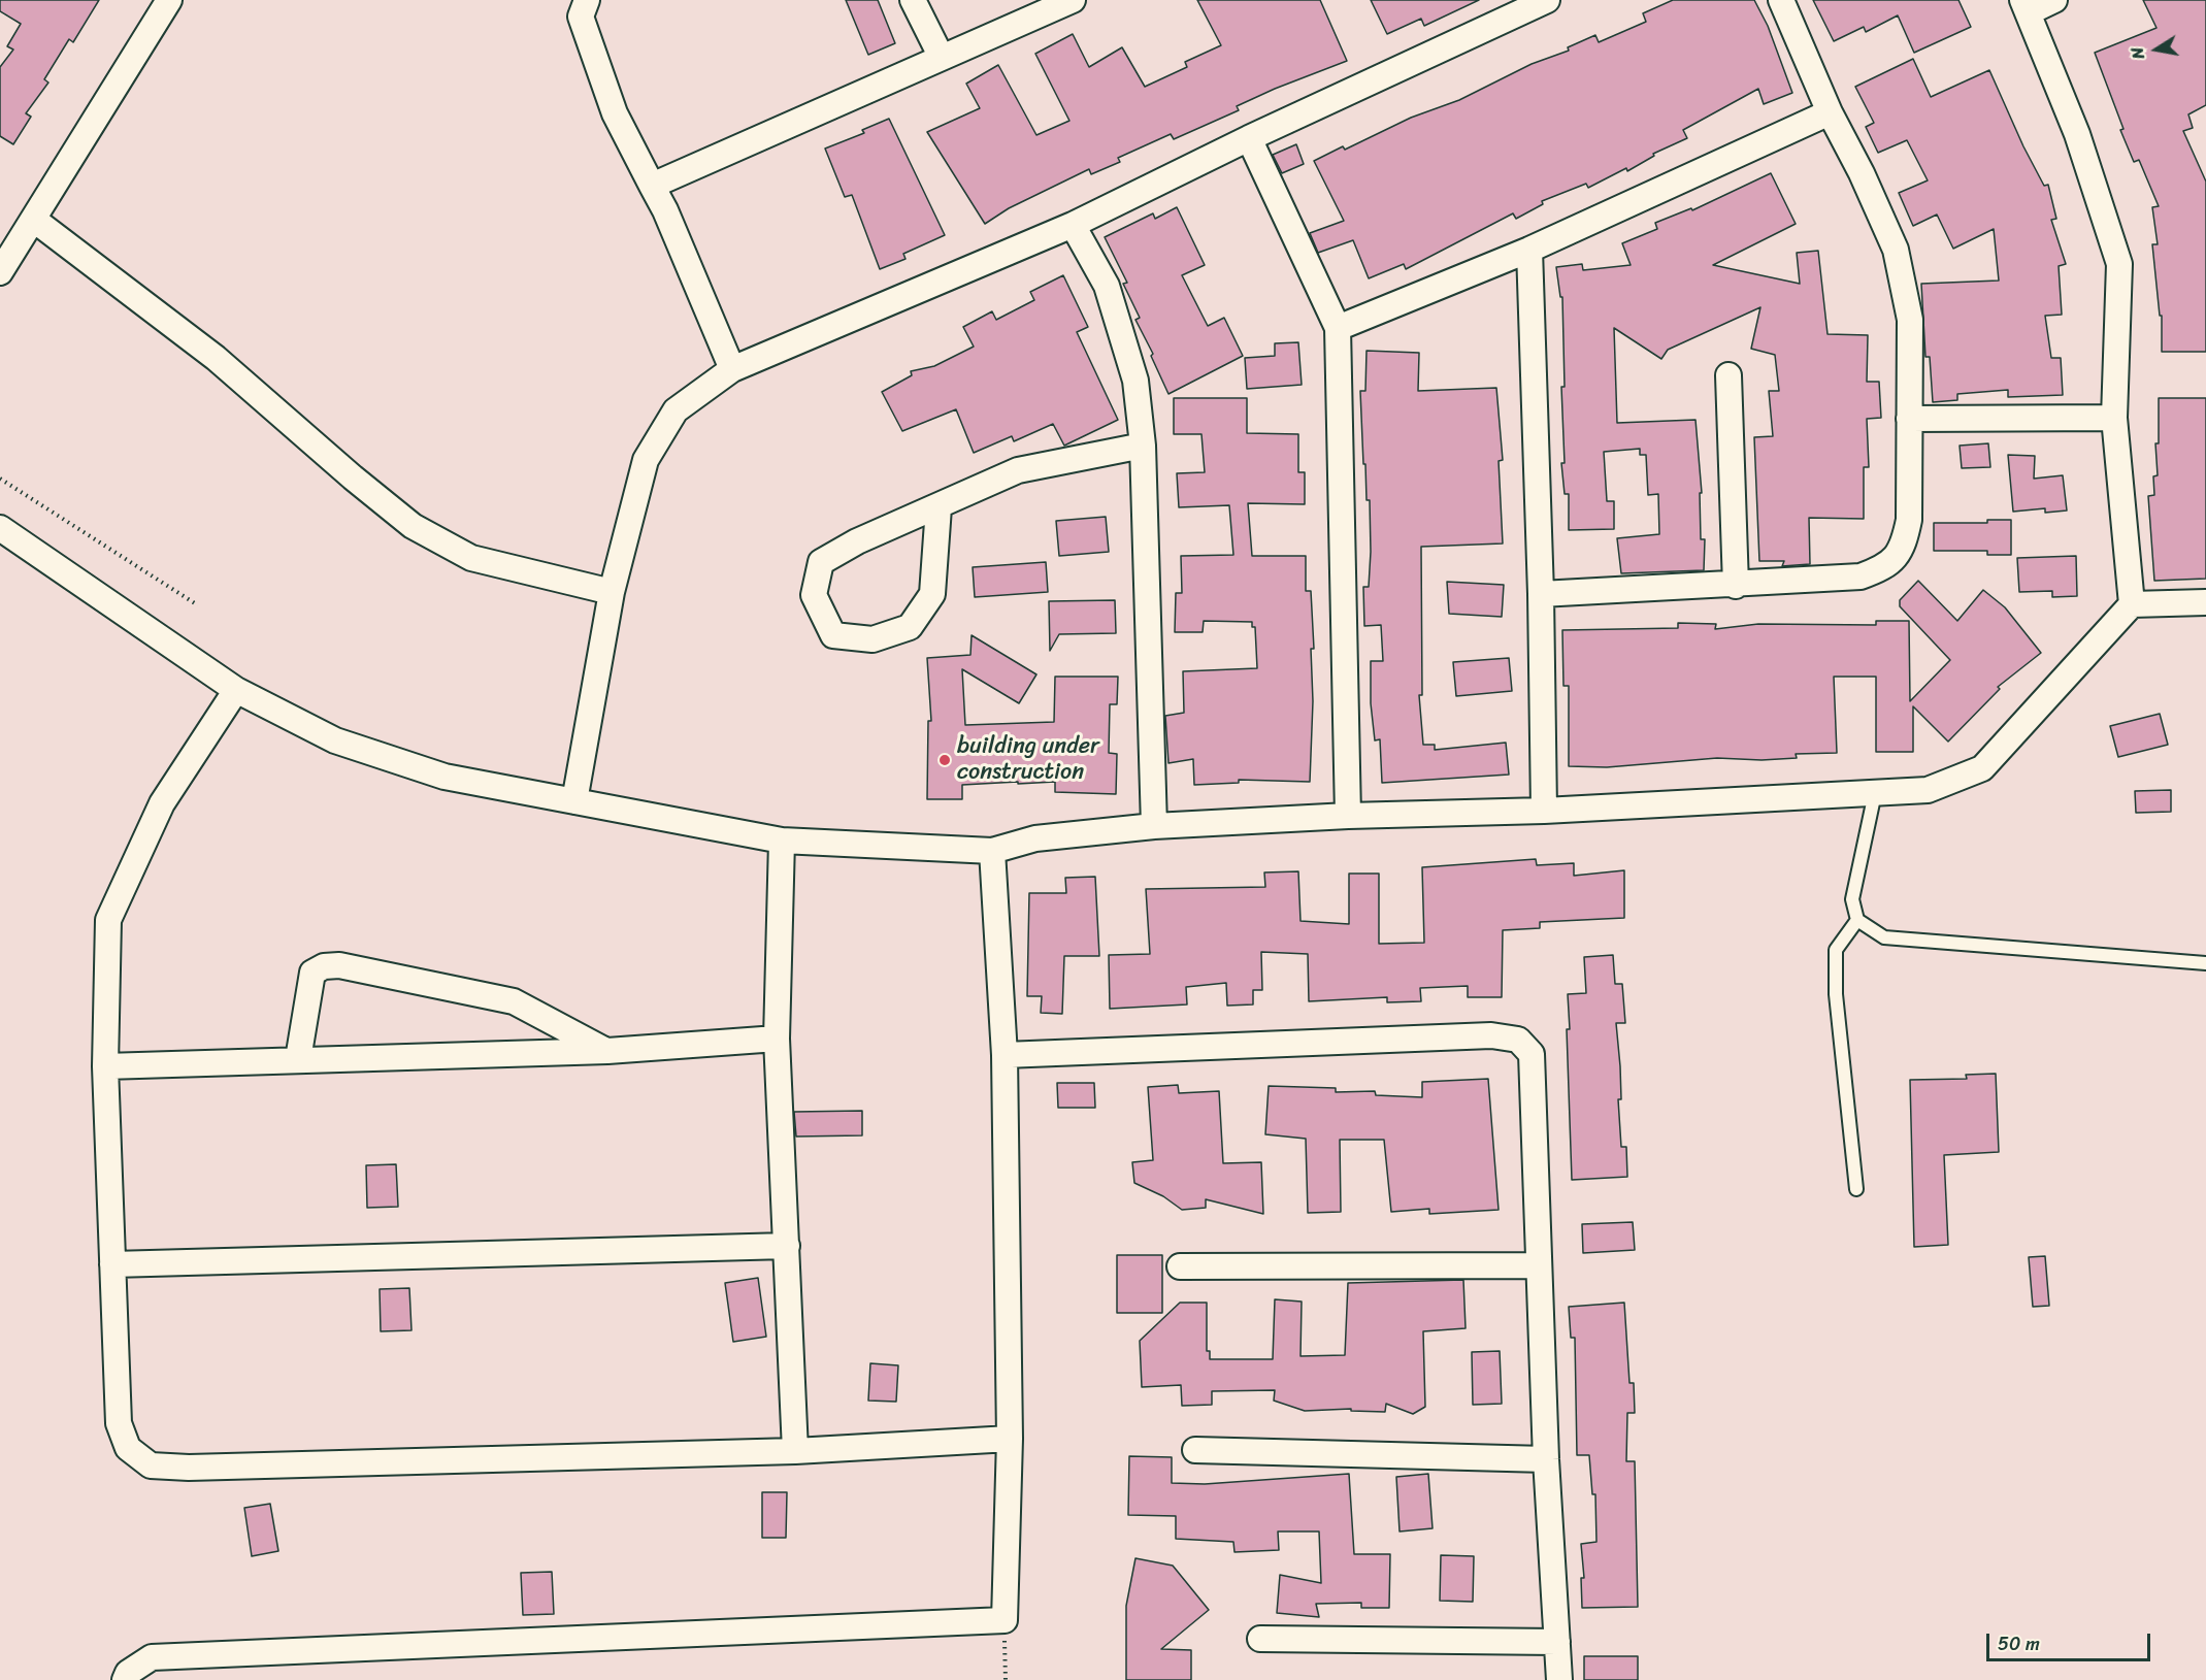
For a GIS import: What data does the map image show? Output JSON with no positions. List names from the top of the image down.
{
  "places": ["building under construction"],
  "scale_bar": "50 m",
  "north": "left"
}
